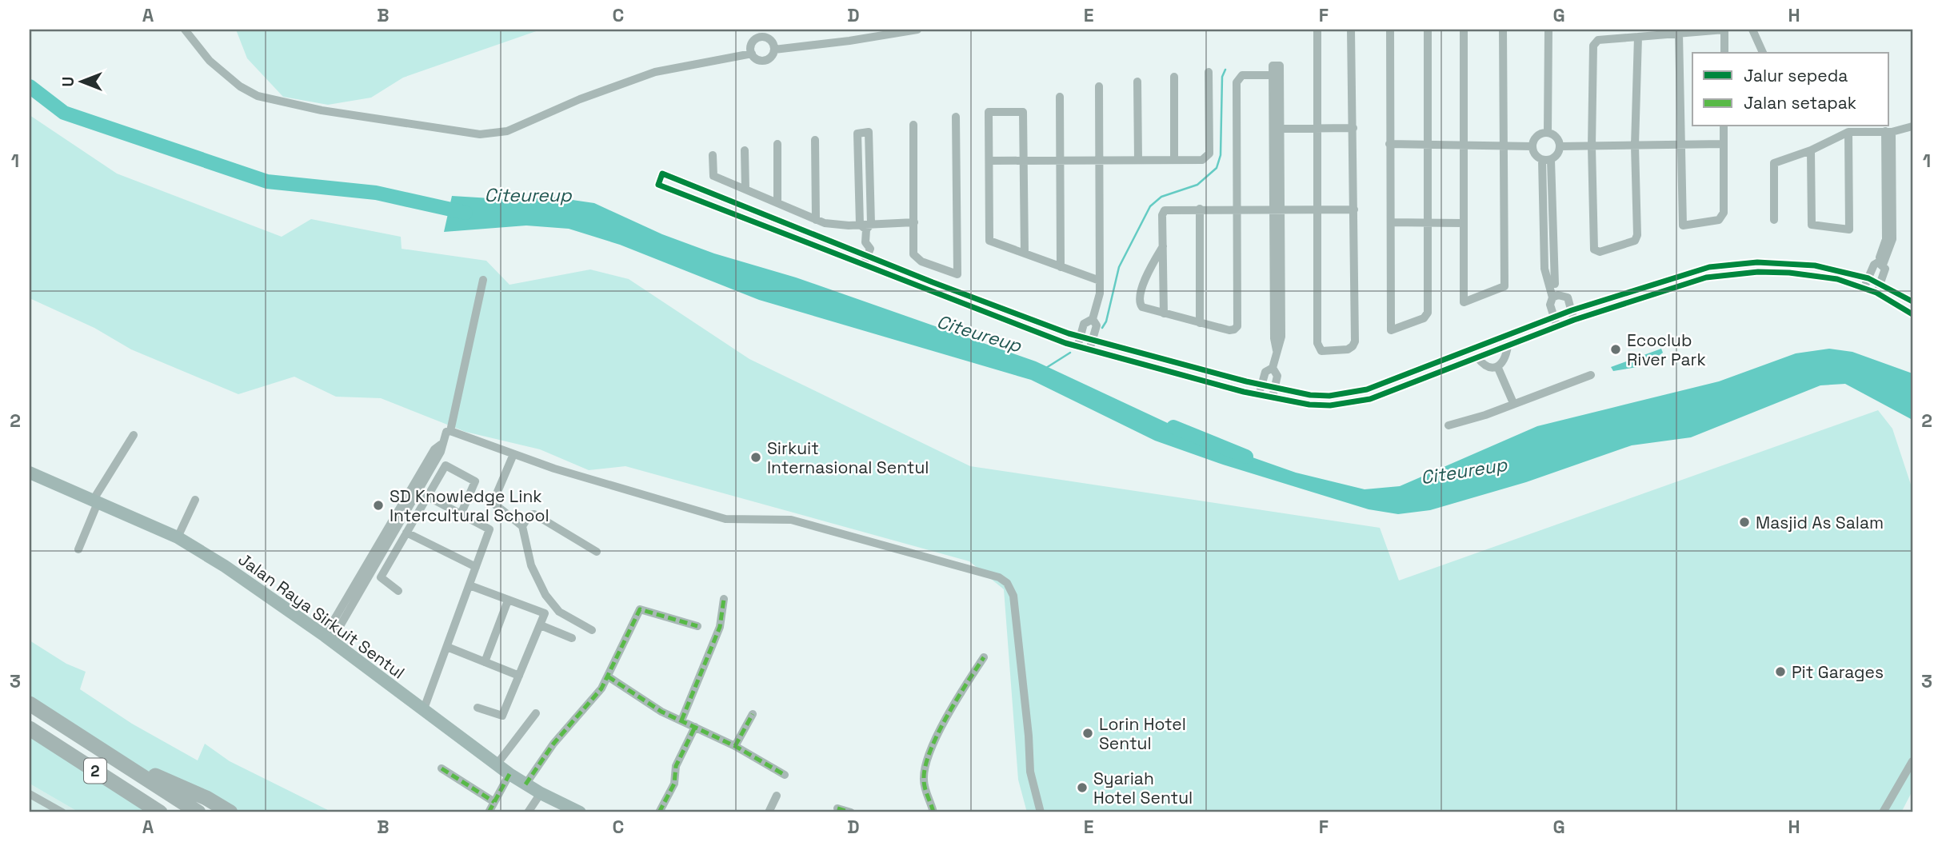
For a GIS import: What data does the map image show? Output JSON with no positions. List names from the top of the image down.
{
  "streets": {
    "highway": ["2"],
    "main road": ["Jalan Raya Sirkuit Sentul"]
  },
  "water": ["Citeureup"],
  "places": [
    "Ecoclub River Park",
    "Sirkuit Internasional Sentul",
    "SD Knowledge Link Intercultural School",
    "Masjid As Salam",
    "Pit Garages",
    "Lorin Hotel Sentul",
    "Syariah Hotel Sentul"
  ],
  "legend": ["Jalur sepeda", "Jalan setapak"],
  "north": "left",
  "grid": {
    "columns": [
      "A",
      "B",
      "C",
      "D",
      "E",
      "F",
      "G",
      "H"
    ],
    "rows": ["1", "2", "3"]
  }
}
